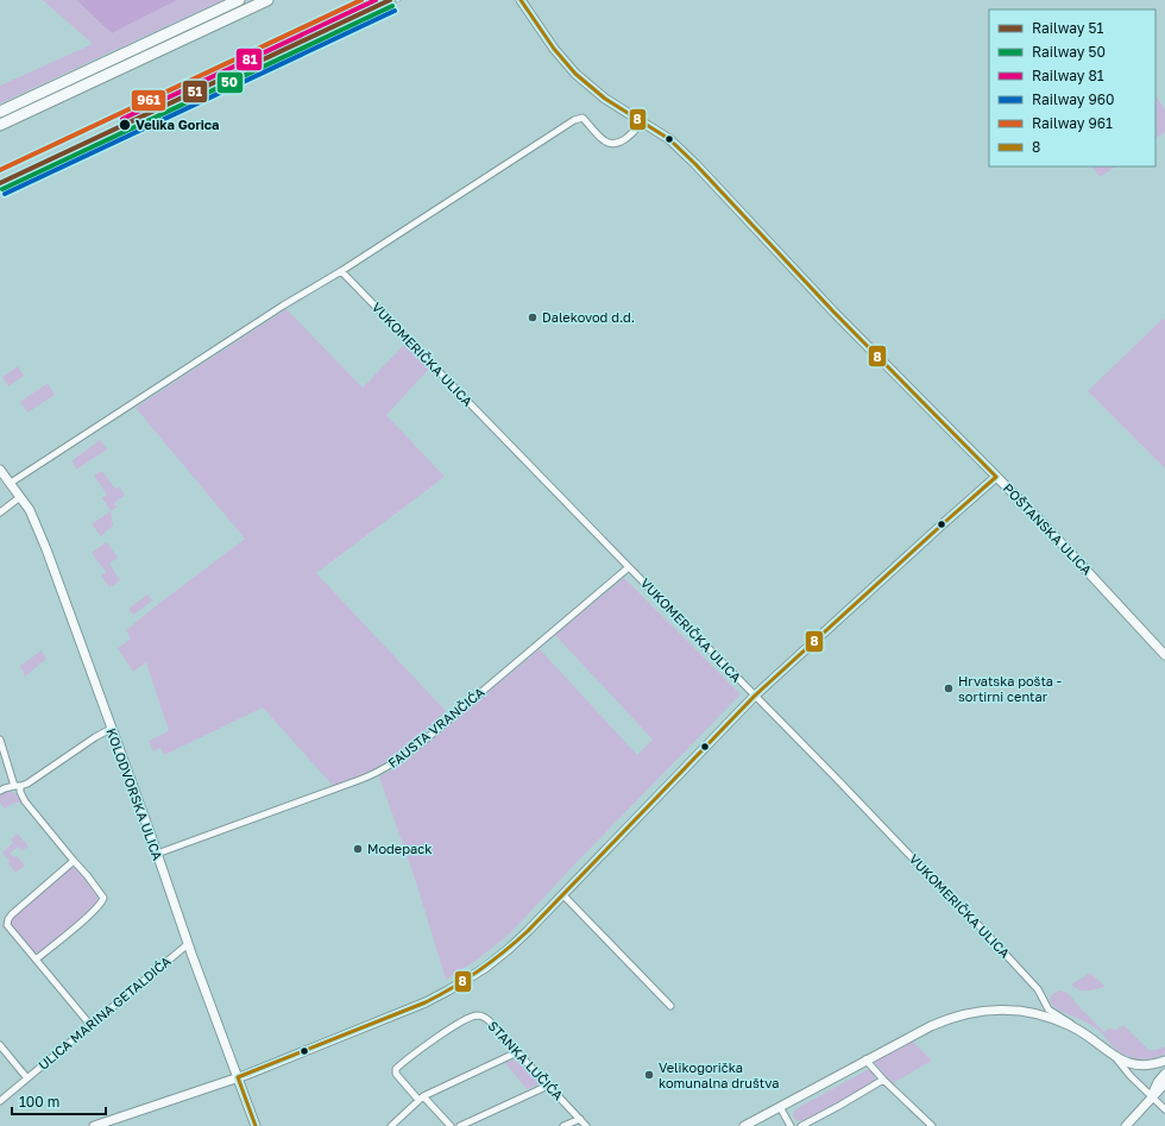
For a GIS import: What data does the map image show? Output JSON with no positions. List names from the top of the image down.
{
  "streets": {
    "main road": ["POŠTANSKA ULICA", "KOLODVORSKA ULICA"],
    "street": [
      "VUKOMERIČKA ULICA",
      "FAUSTA VRANČIĆA",
      "ULICA MARINA GETALDIĆA",
      "STANKA LUČIĆA"
    ]
  },
  "crossings": [
    ["VUKOMERIČKA ULICA", "FAUSTA VRANČIĆA"],
    ["FAUSTA VRANČIĆA", "KOLODVORSKA ULICA"],
    ["KOLODVORSKA ULICA", "ULICA MARINA GETALDIĆA"]
  ],
  "places": [
    "Velika Gorica",
    "Dalekovod d.d.",
    "Hrvatska pošta - sortirni centar",
    "Modepack",
    "Velikogorička komunalna društva"
  ],
  "lines": [
    "rail line 51",
    "rail line 81",
    "rail line 961",
    "transit line 8",
    "rail line 50",
    "rail line 960"
  ],
  "legend": [
    "Railway 51",
    "Railway 50",
    "Railway 81",
    "Railway 960",
    "Railway 961",
    "8"
  ],
  "scale_bar": "100 m"
}
